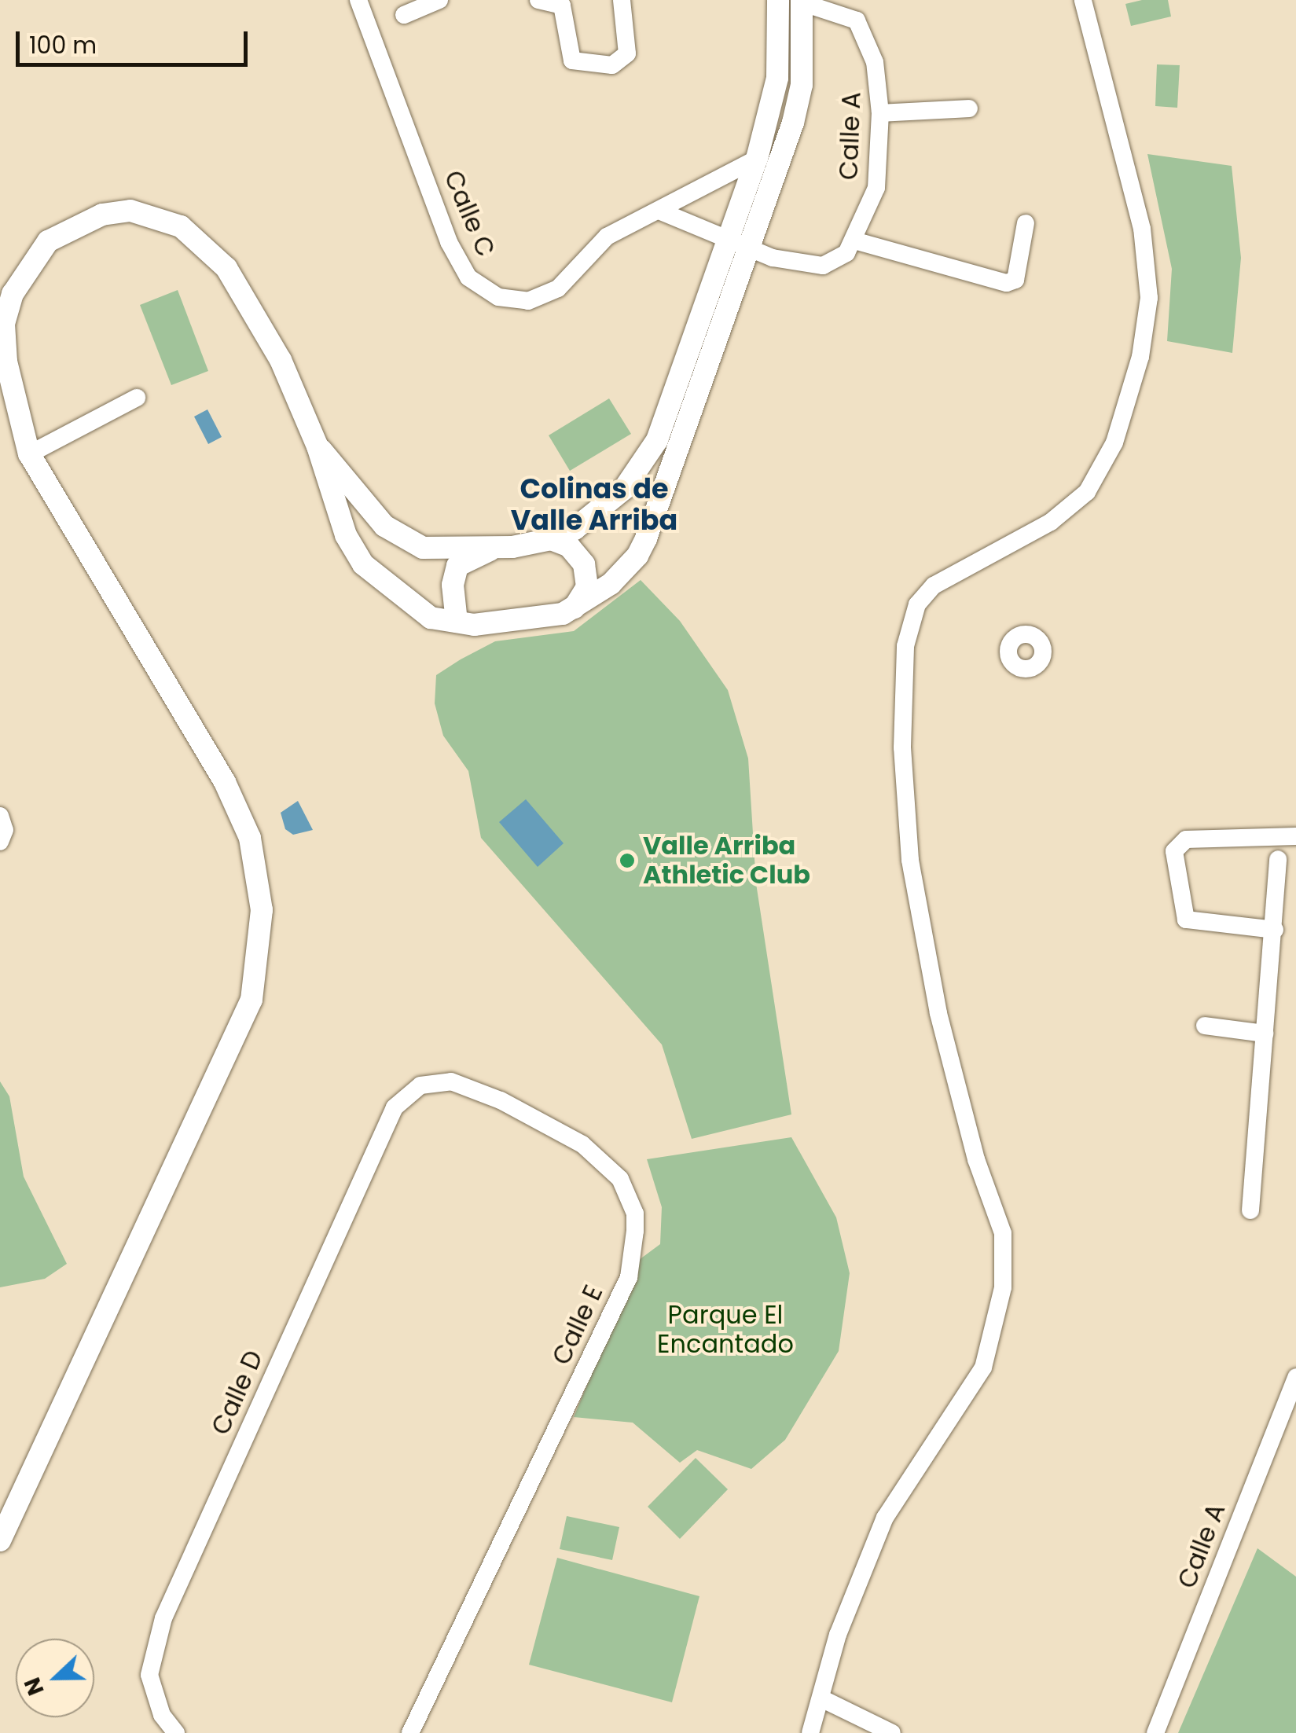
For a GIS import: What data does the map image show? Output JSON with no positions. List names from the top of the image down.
{
  "streets": {
    "street": [
      "Calle A",
      "Calle C",
      "Calle E",
      "Calle D"
    ]
  },
  "crossings": [
    ["Calle E", "Calle D"]
  ],
  "districts": ["Colinas de Valle Arriba"],
  "parks": ["Parque El Encantado"],
  "places": ["Valle Arriba Athletic Club"],
  "scale_bar": "100 m",
  "north": "left"
}
